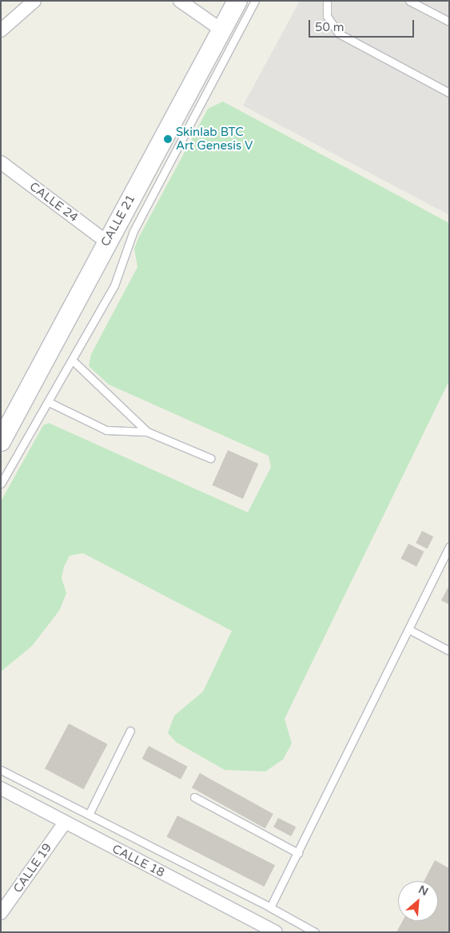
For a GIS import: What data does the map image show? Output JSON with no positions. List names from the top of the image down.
{
  "streets": {
    "street": [
      "CALLE 24",
      "CALLE 21",
      "CALLE 18",
      "CALLE 19"
    ]
  },
  "crossings": [
    ["CALLE 24", "CALLE 21"],
    ["CALLE 18", "CALLE 19"]
  ],
  "places": ["Skinlab BTC Art Genesis V"],
  "scale_bar": "50 m",
  "north": "top right"
}
